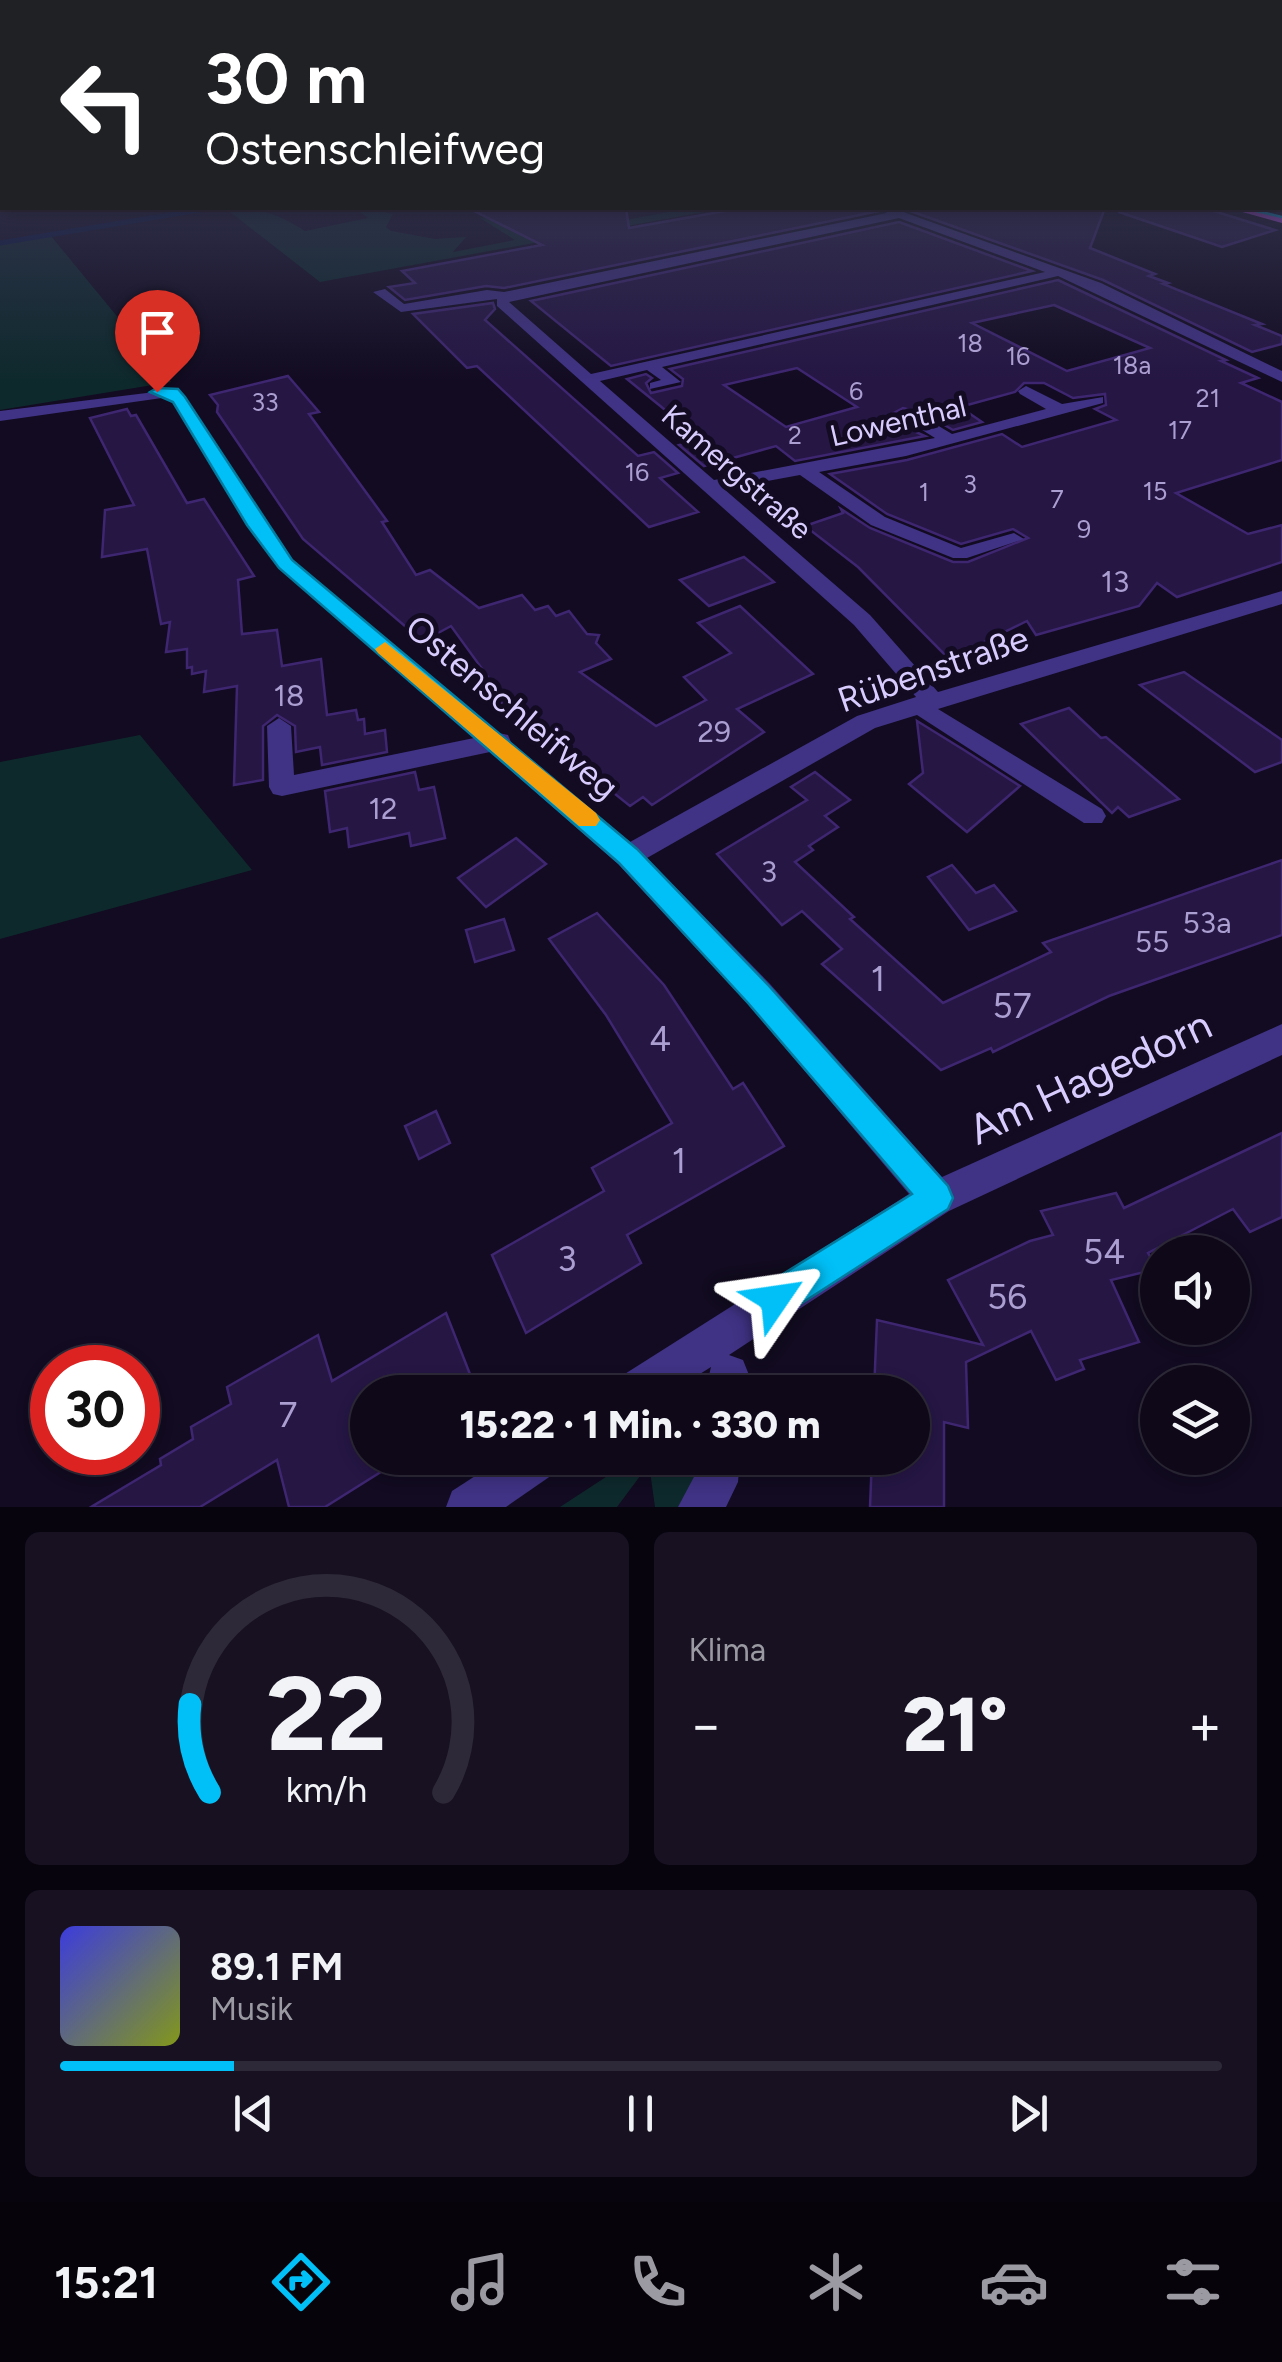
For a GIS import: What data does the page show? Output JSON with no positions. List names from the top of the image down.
{
  "streets": {
    "street": [
      "Lowenthal",
      "Kamergstraße",
      "Rübenstraße",
      "Ostenschleifweg",
      "Am Hagedorn"
    ]
  },
  "crossings": [
    ["Lowenthal", "Kamergstraße"],
    ["Kamergstraße", "Rübenstraße"],
    ["Rübenstraße", "Ostenschleifweg"],
    ["Ostenschleifweg", "Am Hagedorn"]
  ],
  "house_numbers": [
    "18",
    "16",
    "18a",
    "6",
    "21",
    "33",
    "17",
    "2",
    "16",
    "3",
    "15",
    "1",
    "7",
    "9",
    "13",
    "18",
    "29",
    "12",
    "3",
    "53a",
    "55",
    "1",
    "57",
    "4",
    "1",
    "54",
    "3",
    "56",
    "7"
  ],
  "page": {
    "turn": ["30 m", "Ostenschleifweg"],
    "limit": "30",
    "trip": "15:22 · 1 Min. · 330 m",
    "tile": "Klima",
    "heat": ["−", "21°", "+"],
    "song": ["89.1 FM", "Musik"],
    "tabs": "15:21",
    "gauge": ["22", "km/h"]
  }
}
